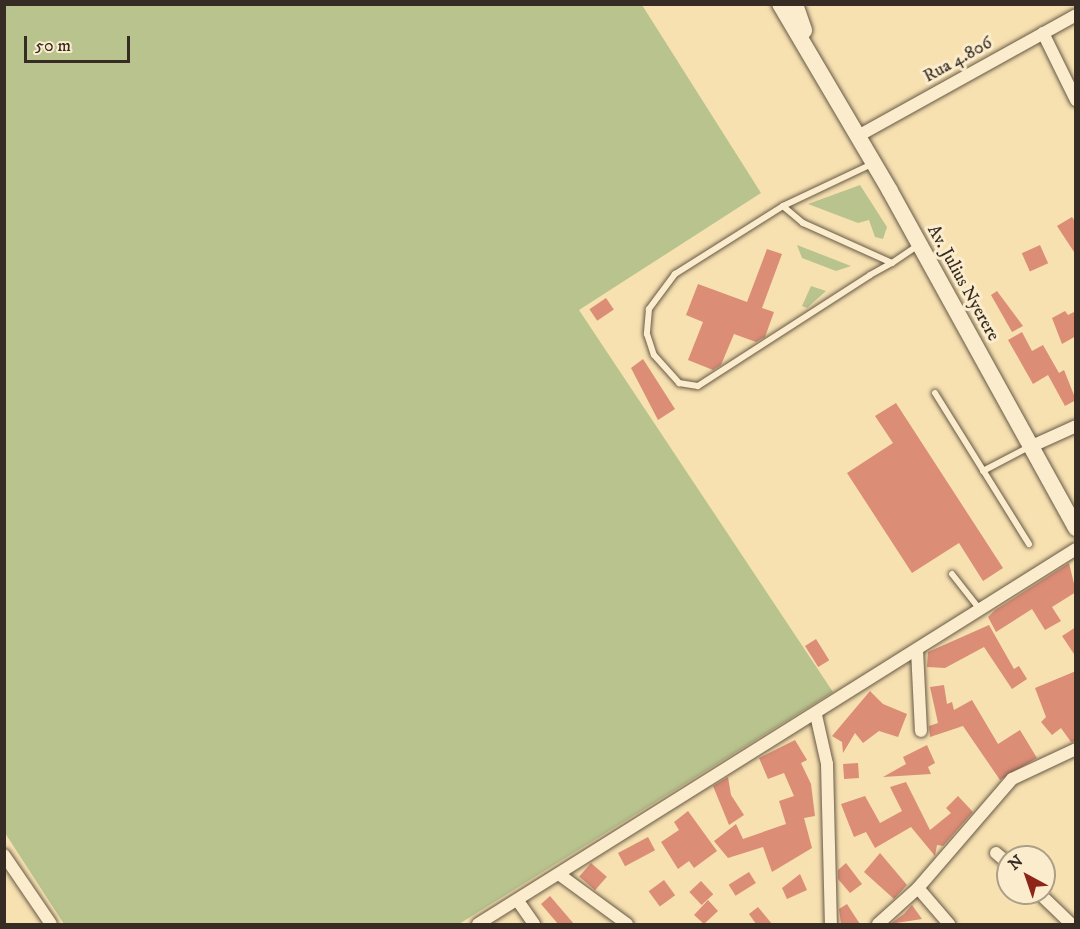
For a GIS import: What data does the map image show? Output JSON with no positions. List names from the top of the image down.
{
  "streets": {
    "main road": ["Av. Julius Nyerere"],
    "street": ["Rua 4.806"]
  },
  "crossings": [
    ["Rua 4.806", "Av. Julius Nyerere"]
  ],
  "scale_bar": "50 m",
  "north": "top left"
}
